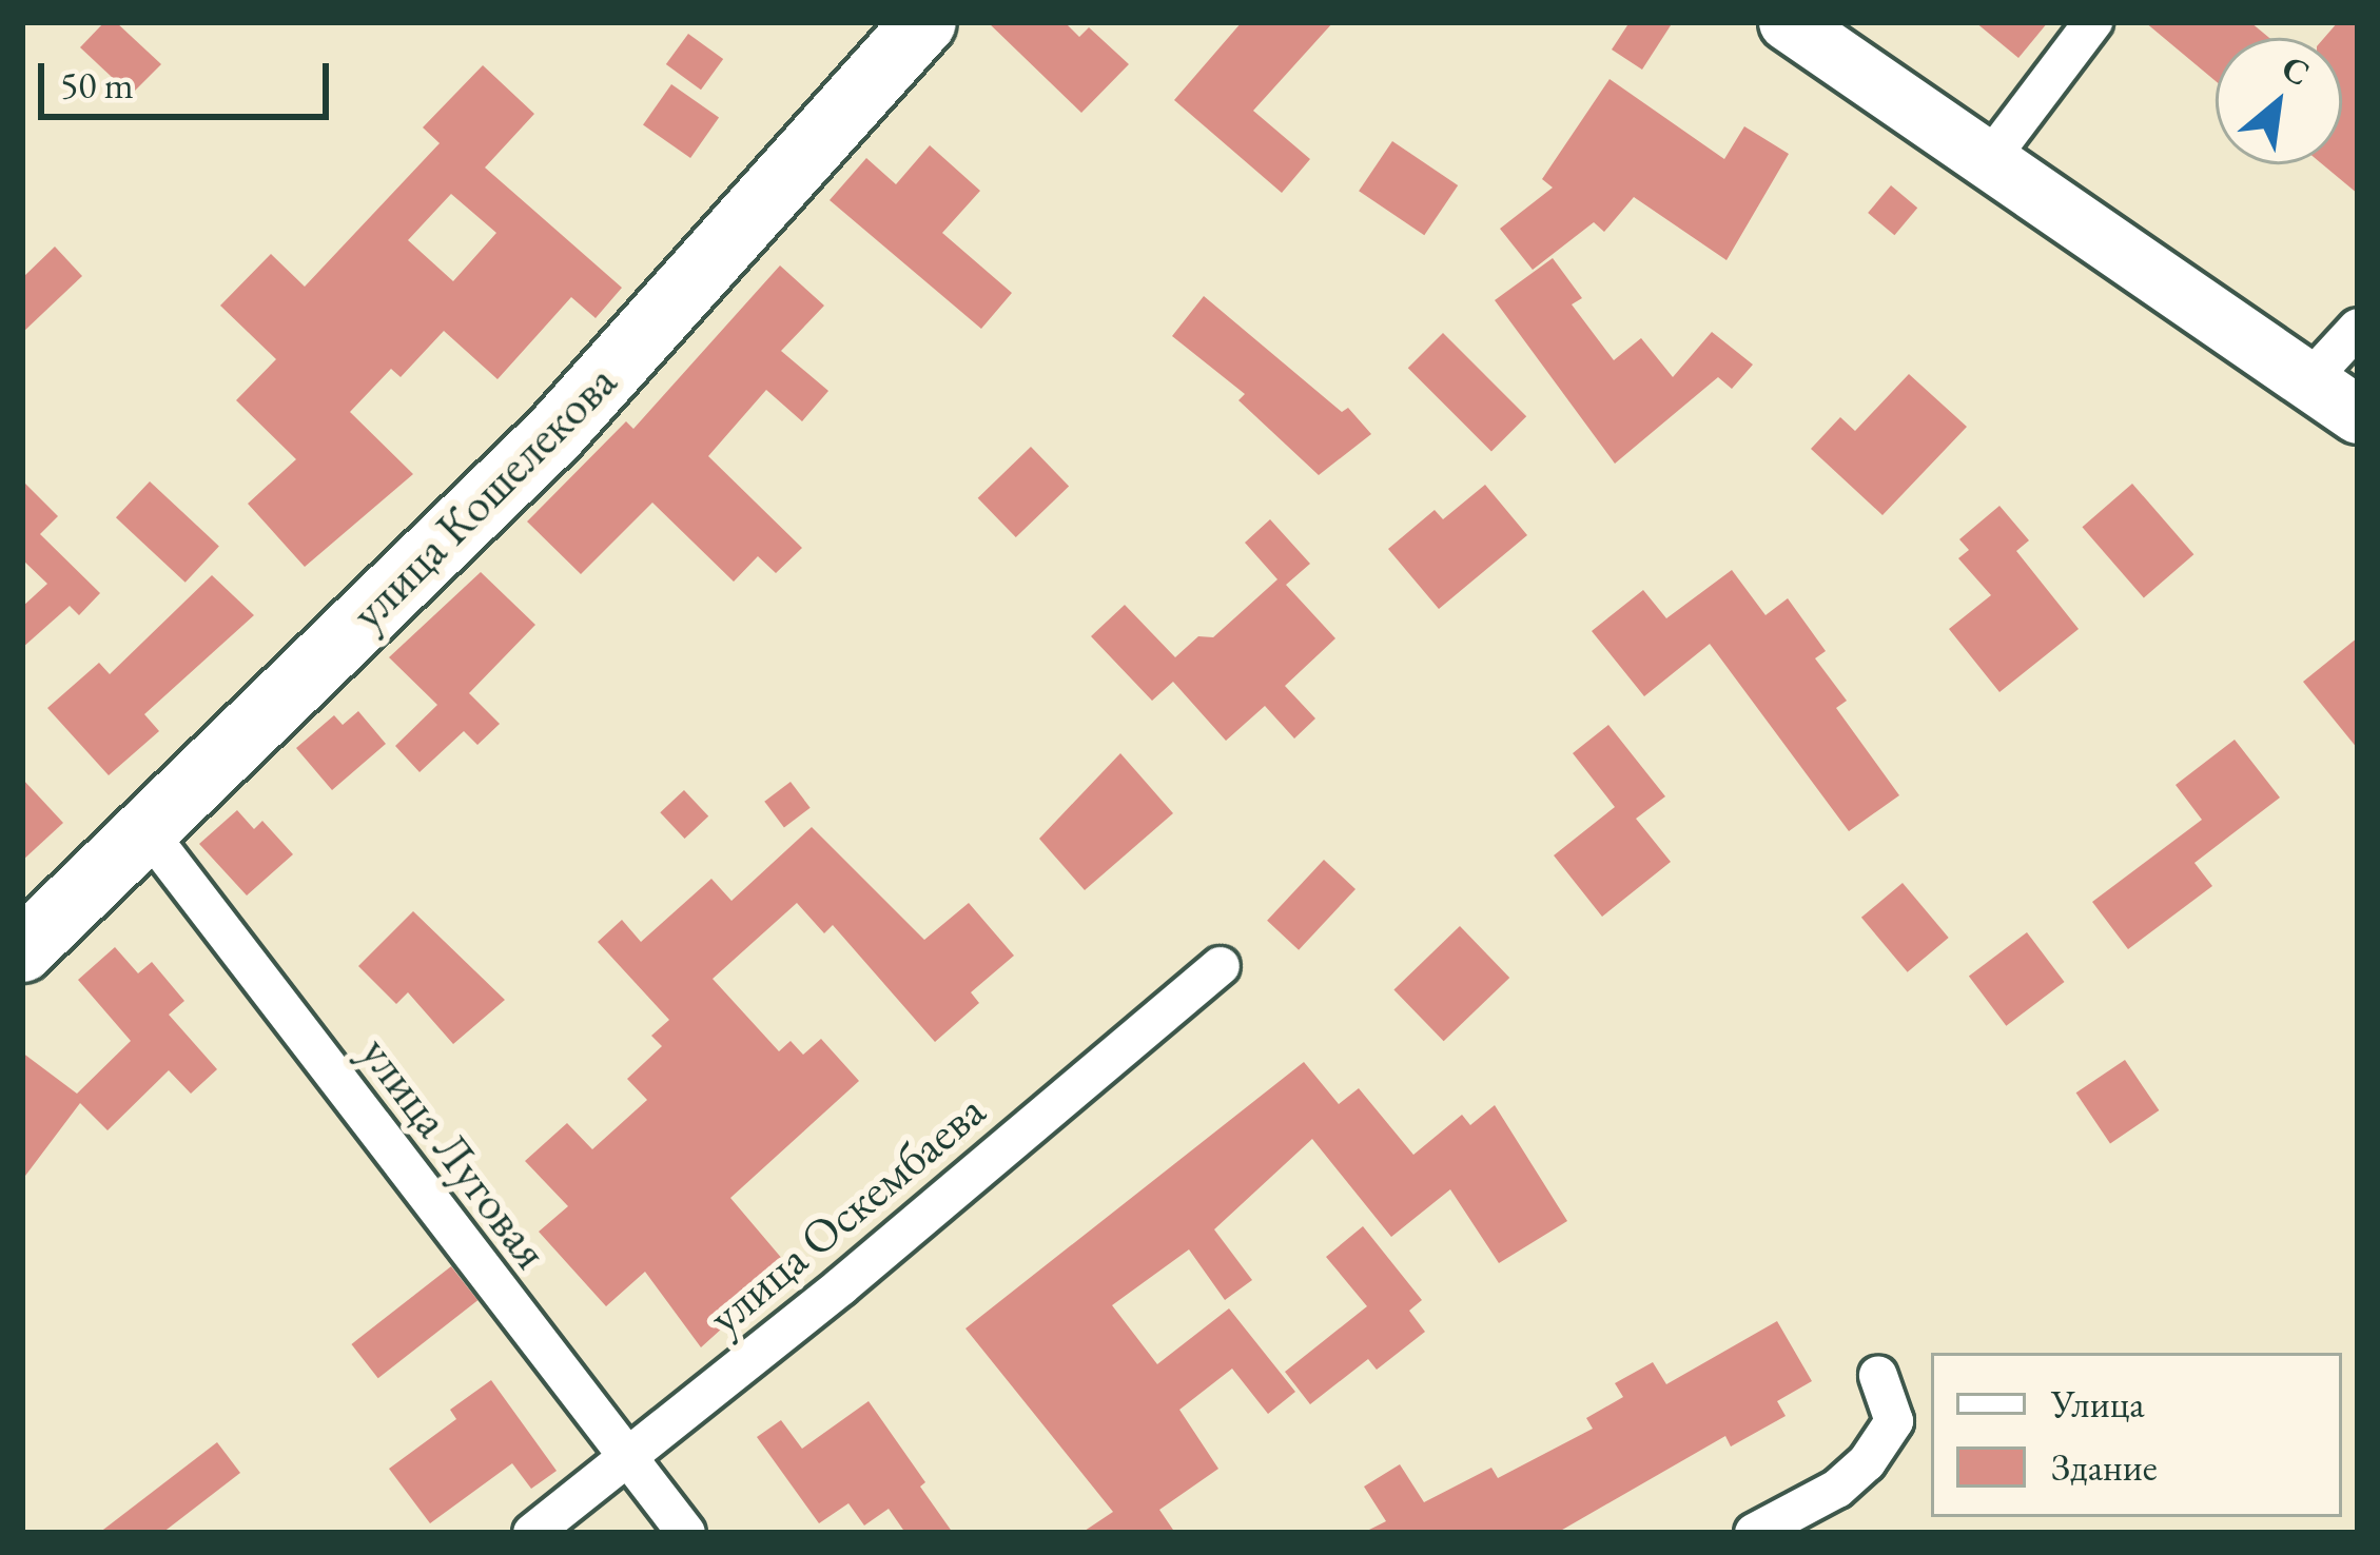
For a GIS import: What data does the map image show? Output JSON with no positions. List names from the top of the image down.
{
  "streets": {
    "main road": ["улица Кошелекова"],
    "street": ["улица Луговая", "улица Оскембаева"]
  },
  "crossings": [
    ["улица Кошелекова", "улица Луговая"],
    ["улица Луговая", "улица Оскембаева"]
  ],
  "legend": ["Улица", "Здание"],
  "scale_bar": "50 m",
  "north": "top right"
}
